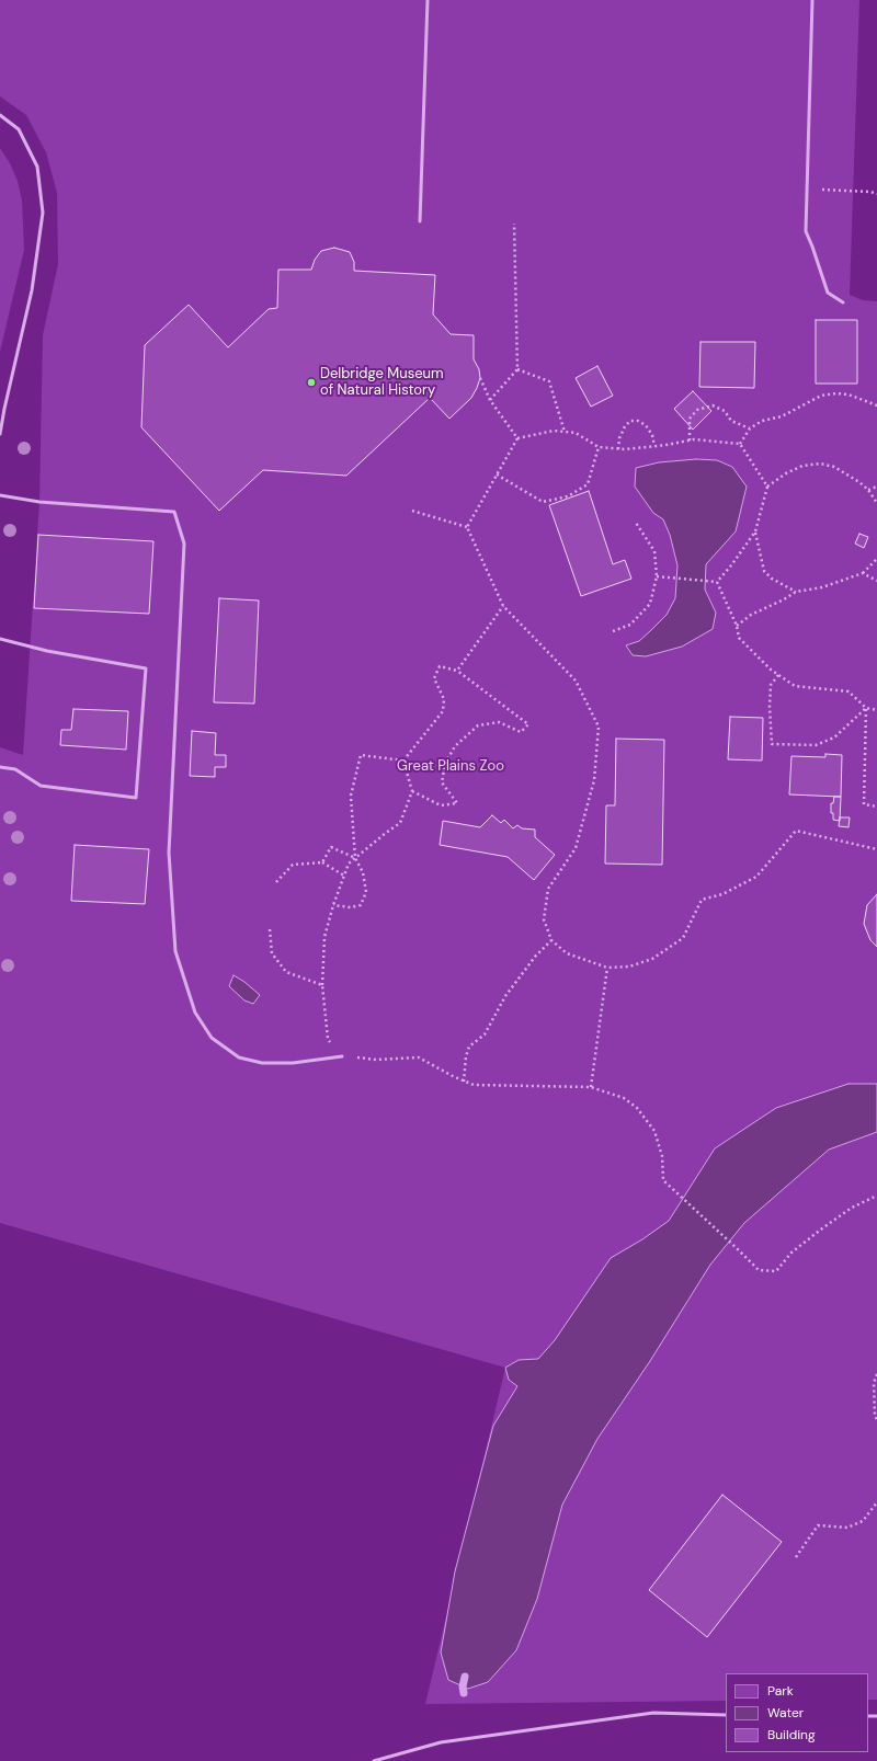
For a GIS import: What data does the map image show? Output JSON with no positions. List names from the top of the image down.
{
  "parks": ["Great Plains Zoo"],
  "places": ["Delbridge Museum of Natural History"],
  "legend": ["Park", "Water", "Building"]
}
